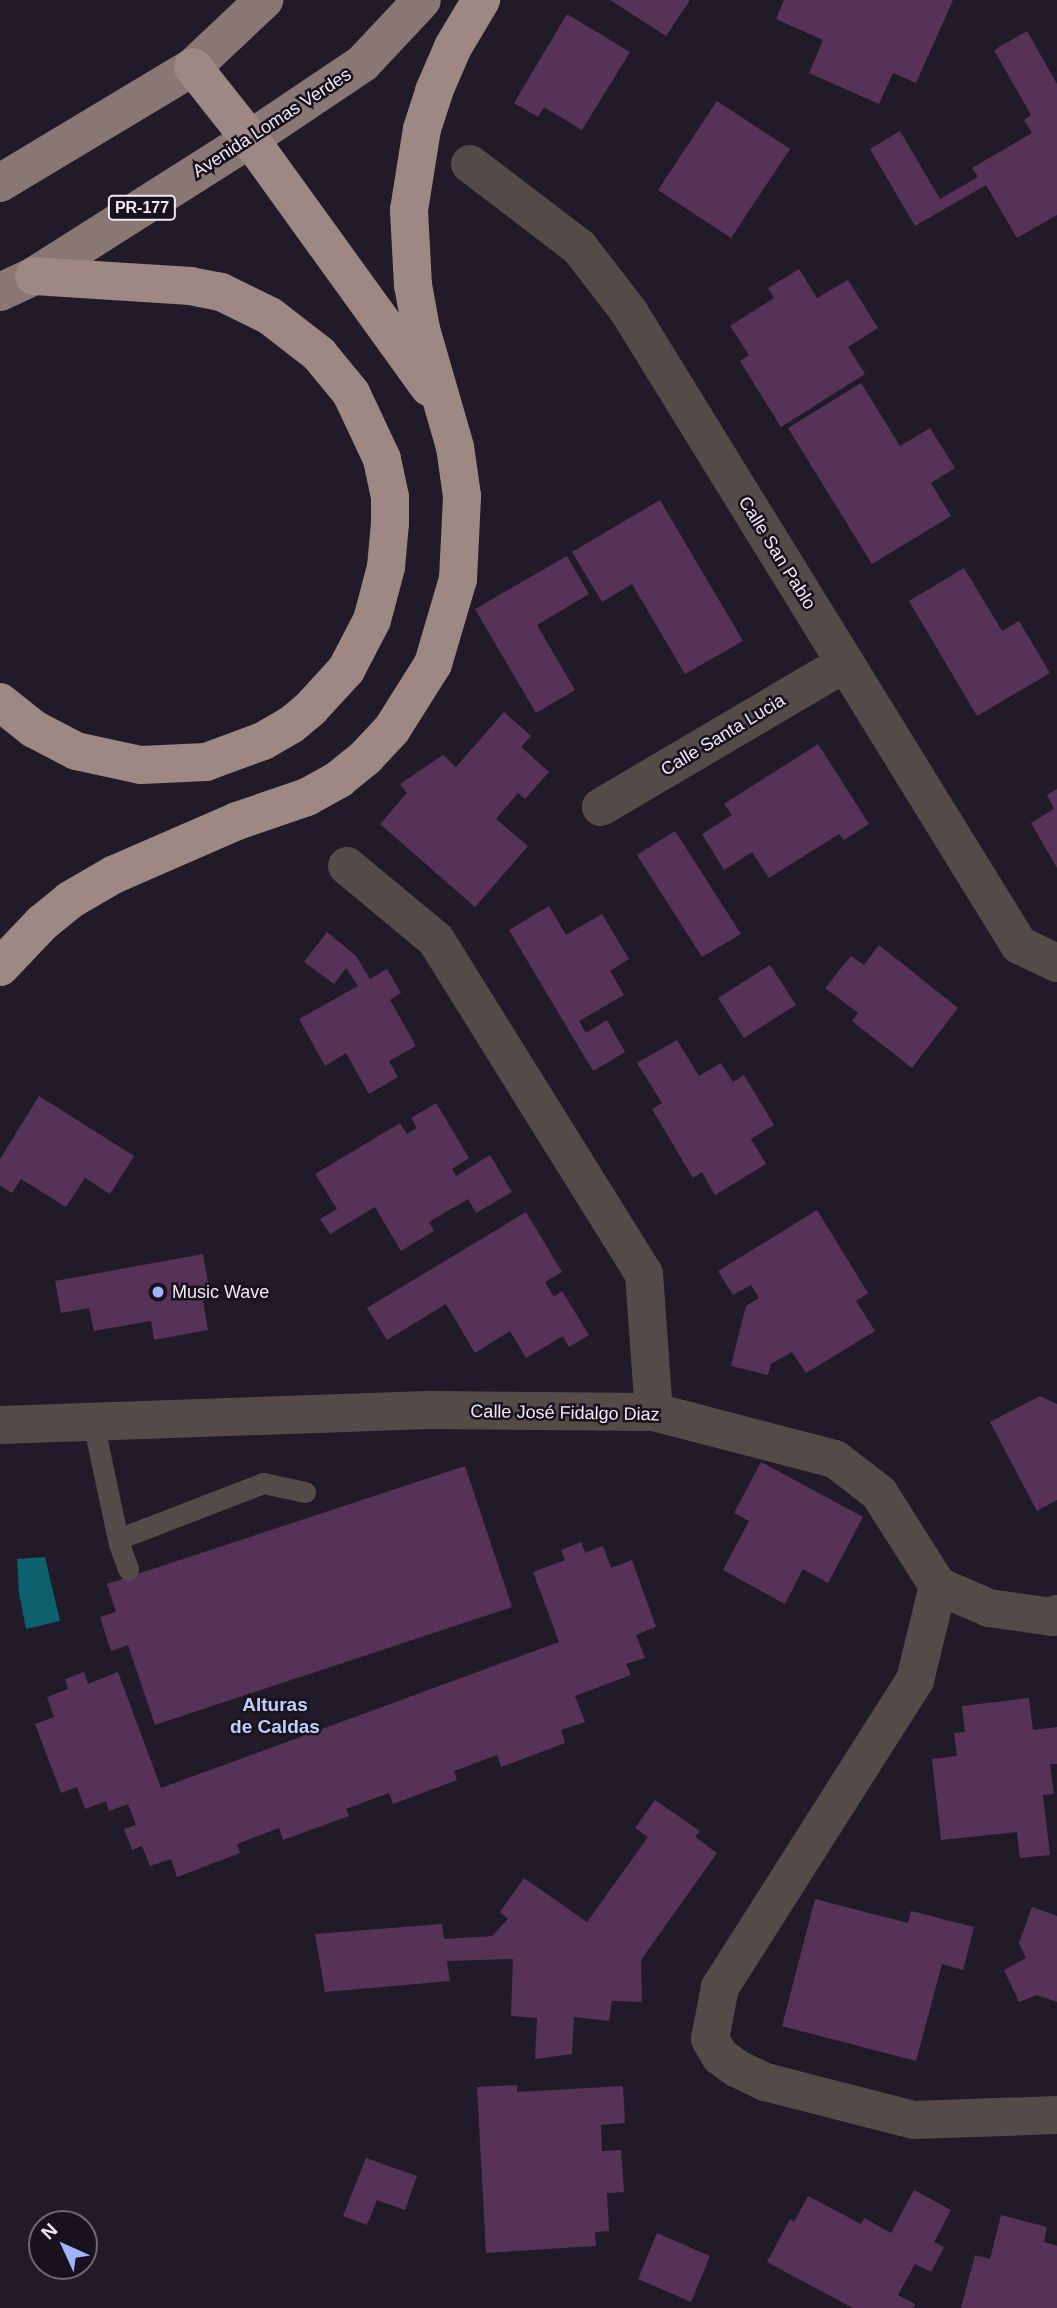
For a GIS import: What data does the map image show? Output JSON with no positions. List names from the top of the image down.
{
  "streets": {
    "main road": ["Avenida Lomas Verdes", "PR-177"],
    "street": ["Calle San Pablo", "Calle Santa Lucia", "Calle José Fidalgo Diaz"]
  },
  "crossings": [
    ["Calle San Pablo", "Calle Santa Lucia"]
  ],
  "districts": ["Alturas de Caldas"],
  "places": ["Music Wave"],
  "north": "top left"
}
